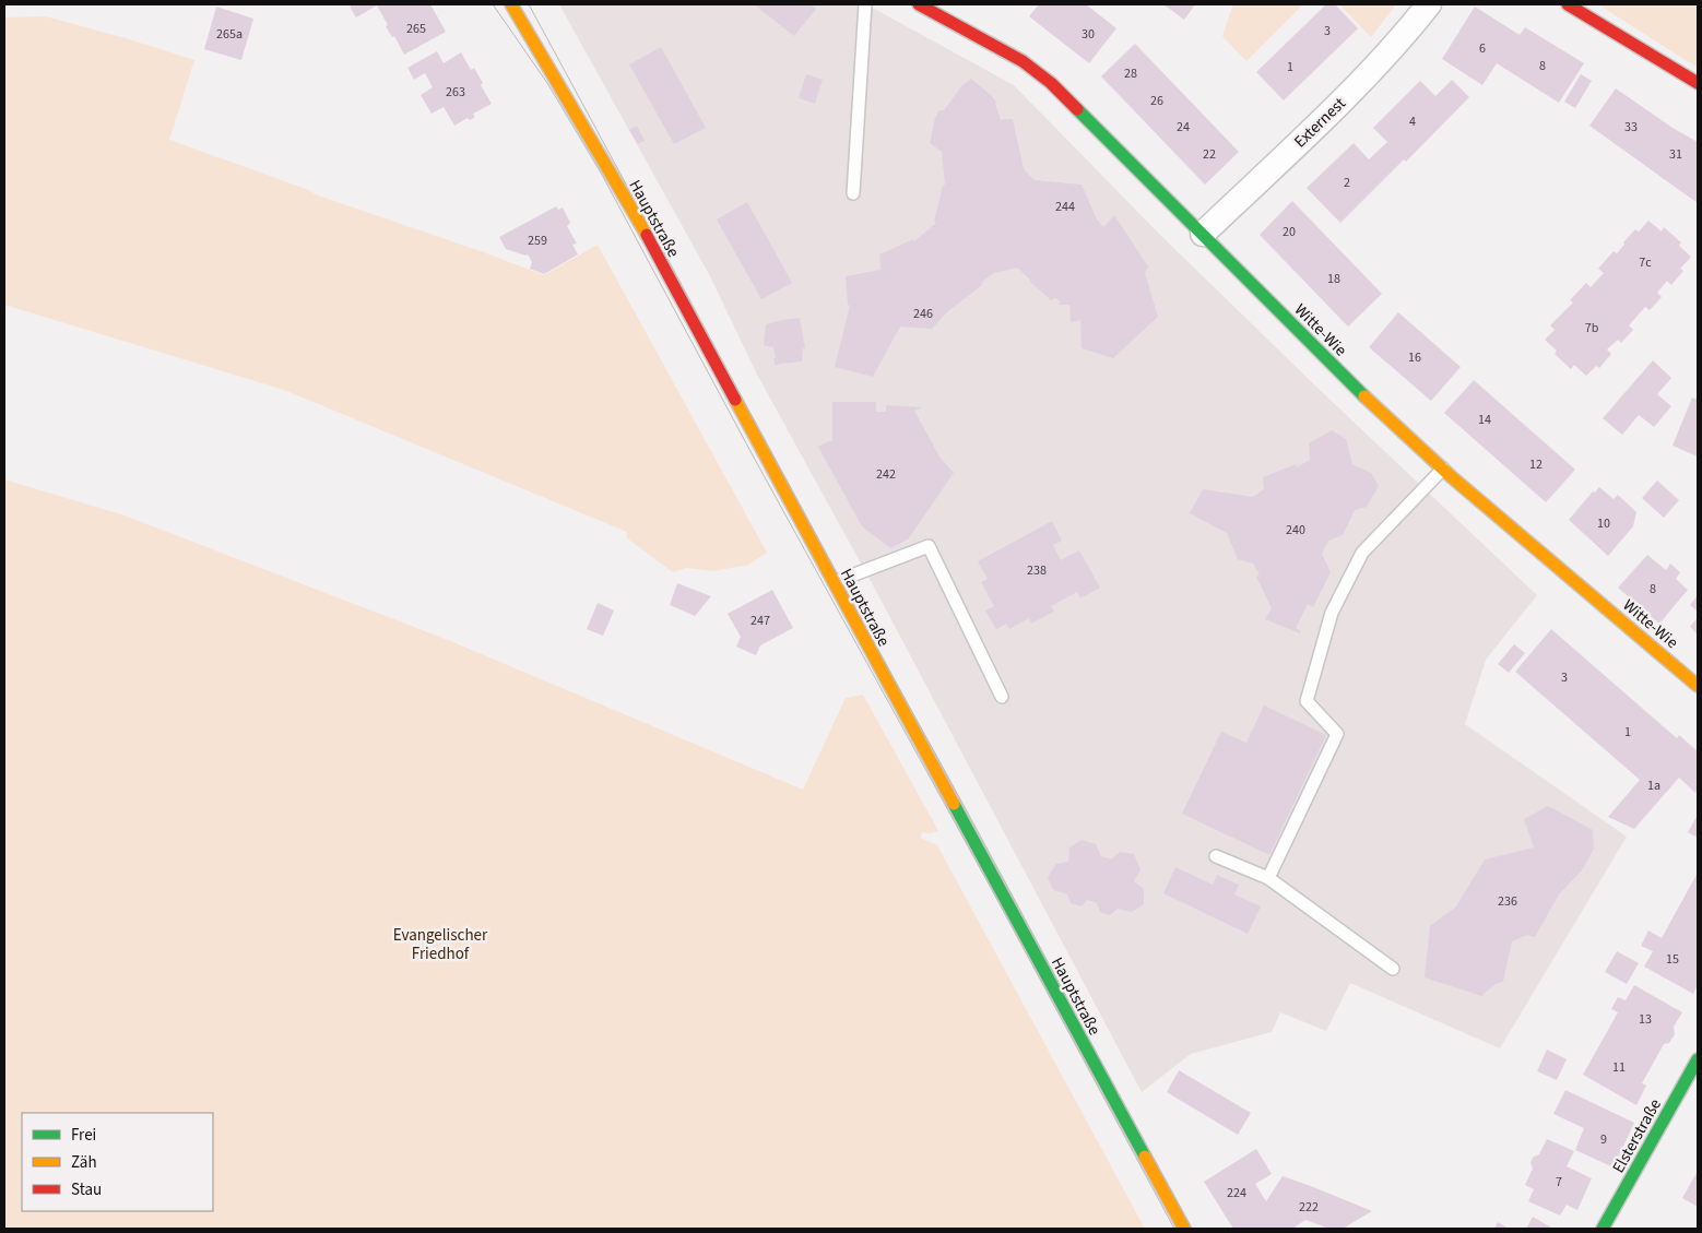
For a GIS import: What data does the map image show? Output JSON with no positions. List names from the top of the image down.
{
  "streets": {
    "main road": ["Hauptstraße", "Witte-Wie", "Elsterstraße"],
    "street": ["Externest"]
  },
  "crossings": [
    ["Externest", "Witte-Wie"]
  ],
  "parks": ["Evangelischer Friedhof"],
  "house_numbers": [
    "265",
    "3",
    "265a",
    "30",
    "6",
    "8",
    "1",
    "28",
    "263",
    "26",
    "4",
    "24",
    "33",
    "22",
    "31",
    "2",
    "244",
    "20",
    "259",
    "7c",
    "18",
    "246",
    "7b",
    "16",
    "14",
    "12",
    "242",
    "10",
    "240",
    "238",
    "8",
    "247",
    "3",
    "1",
    "1a",
    "236",
    "15",
    "13",
    "11",
    "9",
    "7",
    "224",
    "222"
  ],
  "legend": ["Frei", "Zäh", "Stau"]
}
